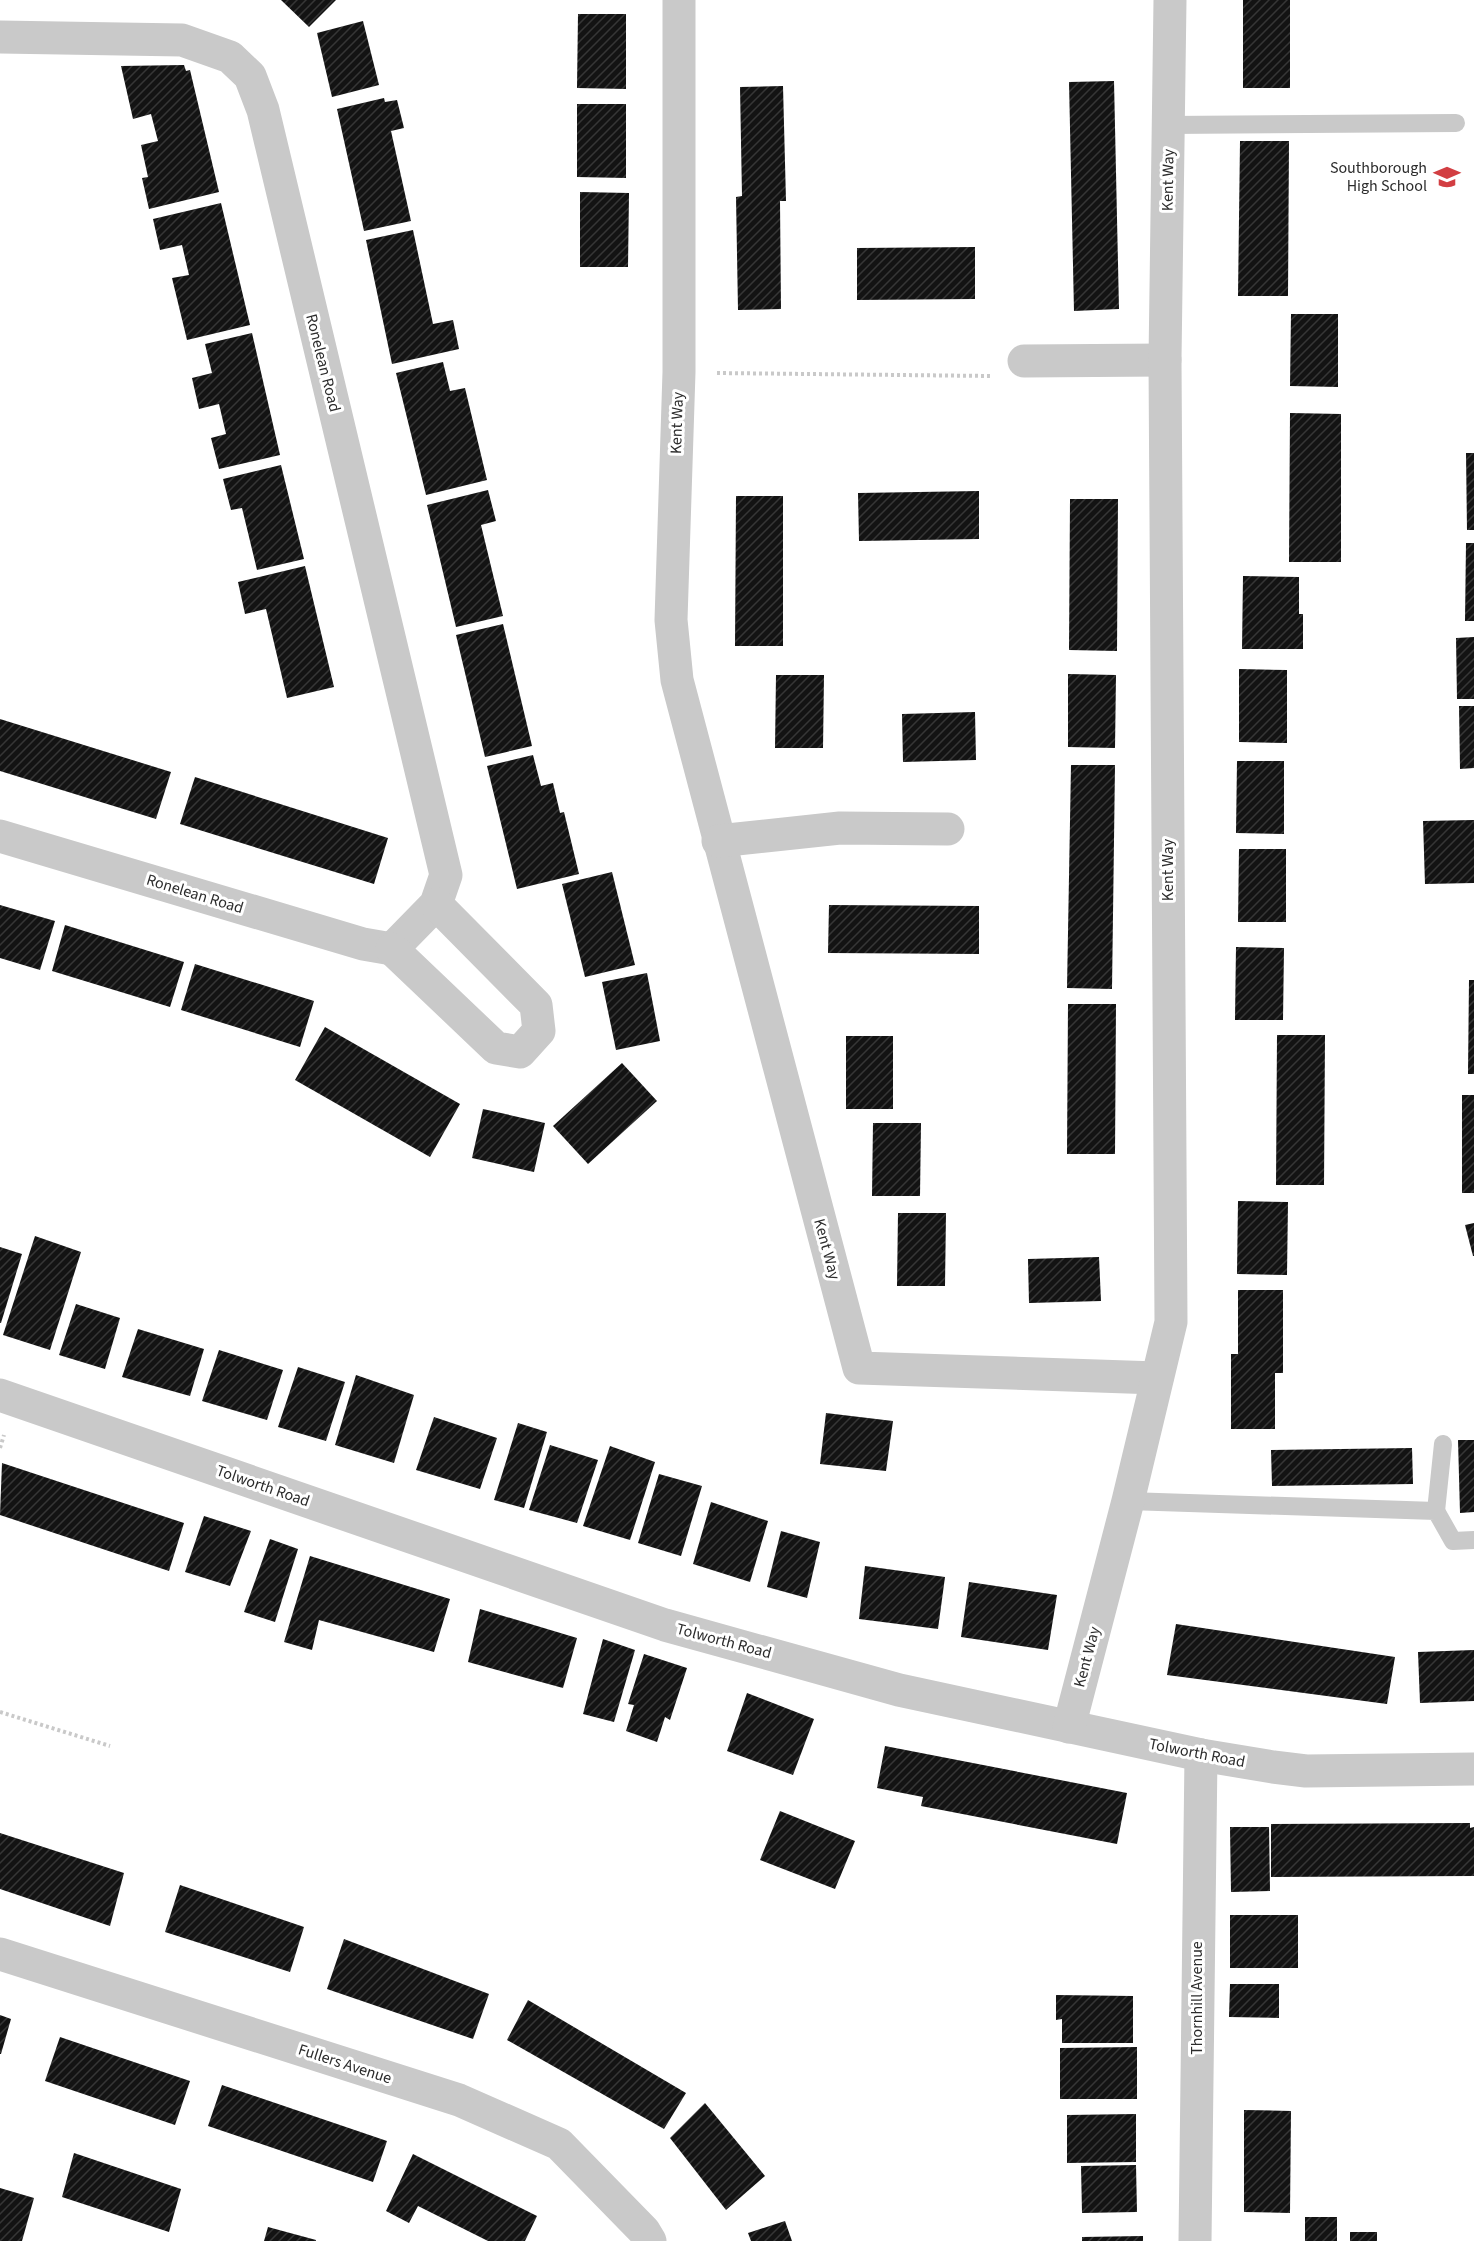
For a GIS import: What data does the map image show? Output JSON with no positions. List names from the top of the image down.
{
  "streets": {
    "street": [
      "Kent Way",
      "Ronelean Road",
      "Tolworth Road",
      "Thornhill Avenue",
      "Fullers Avenue"
    ]
  },
  "crossings": [
    ["Kent Way", "Tolworth Road"],
    ["Tolworth Road", "Thornhill Avenue"]
  ],
  "places": {
    "school or university": ["Southborough High School"]
  }
}
